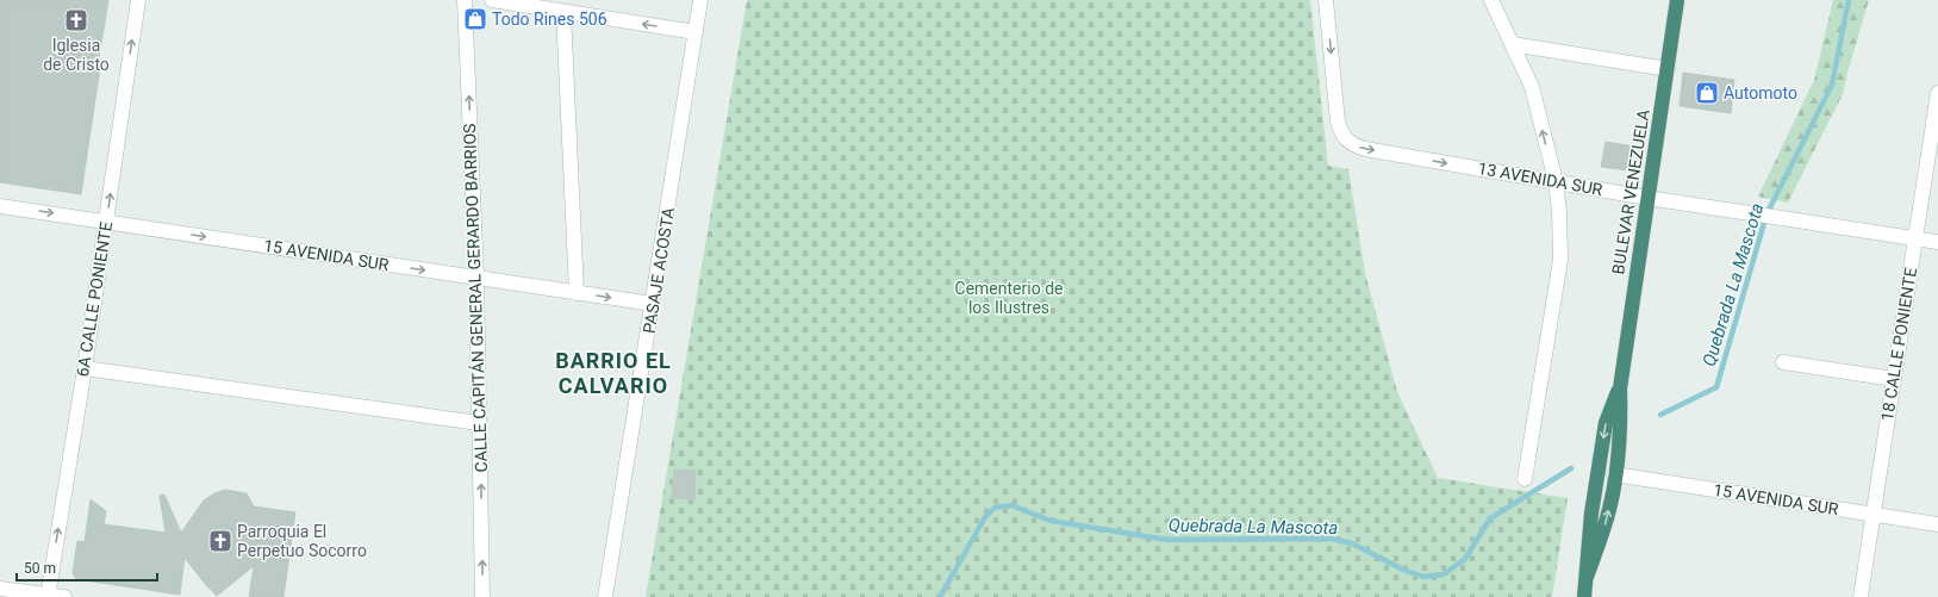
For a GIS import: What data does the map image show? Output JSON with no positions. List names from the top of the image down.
{
  "streets": {
    "highway": ["BULEVAR VENEZUELA"],
    "street": [
      "13 AVENIDA SUR",
      "15 AVENIDA SUR",
      "PASAJE ACOSTA",
      "CALLE CAPITÁN GENERAL GERARDO BARRIOS",
      "6A CALLE PONIENTE",
      "18 CALLE PONIENTE"
    ]
  },
  "crossings": [
    ["13 AVENIDA SUR", "BULEVAR VENEZUELA"],
    ["13 AVENIDA SUR", "18 CALLE PONIENTE"],
    ["BULEVAR VENEZUELA", "15 AVENIDA SUR"],
    ["15 AVENIDA SUR", "PASAJE ACOSTA"],
    ["15 AVENIDA SUR", "CALLE CAPITÁN GENERAL GERARDO BARRIOS"],
    ["15 AVENIDA SUR", "6A CALLE PONIENTE"],
    ["15 AVENIDA SUR", "18 CALLE PONIENTE"]
  ],
  "one_way": ["13 AVENIDA SUR", "15 AVENIDA SUR", "6A CALLE PONIENTE"],
  "districts": ["BARRIO EL CALVARIO"],
  "water": ["Quebrada La Mascota"],
  "parks": ["Cementerio de los Ilustres"],
  "places": {
    "shop": ["Todo Rines 506", "Automoto"],
    "church": ["Iglesia de Cristo", "Parroquia El Perpetuo Socorro"]
  },
  "scale_bar": "50 m"
}
